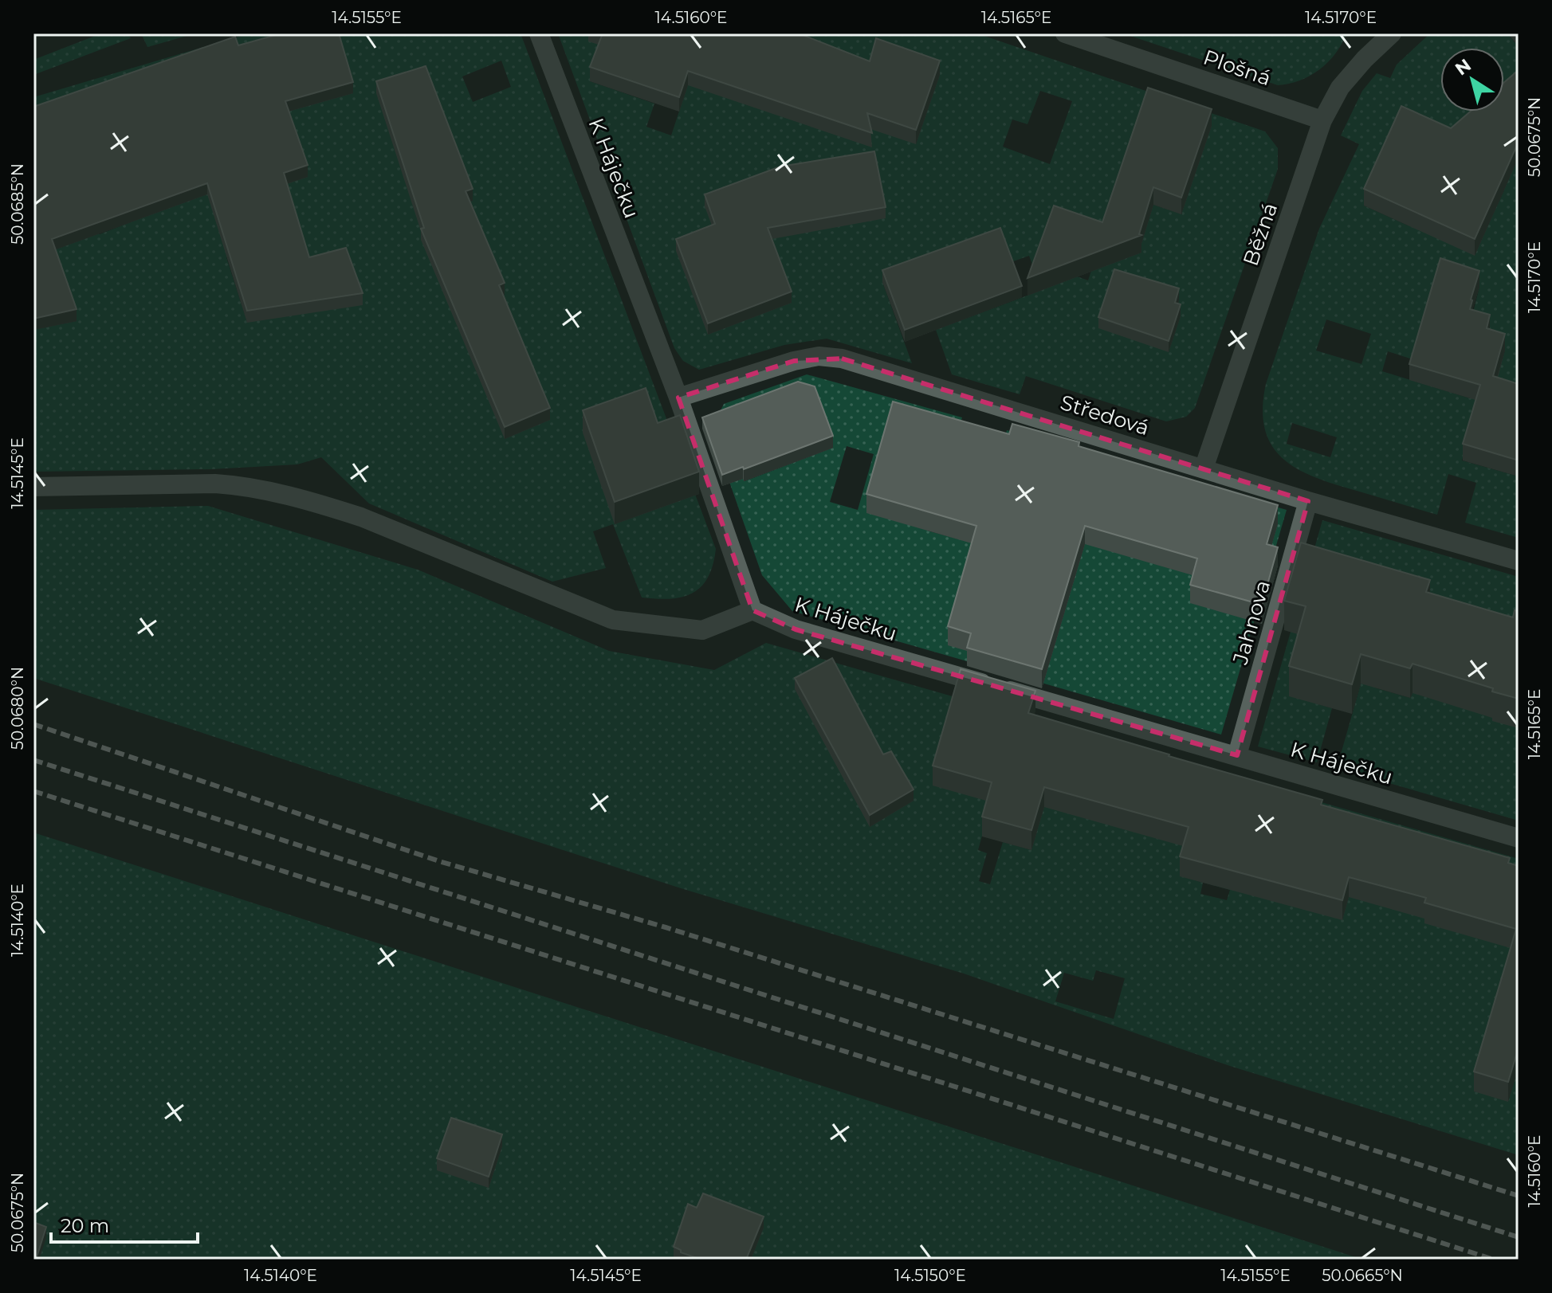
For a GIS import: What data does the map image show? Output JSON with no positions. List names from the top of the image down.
{
  "streets": {
    "street": [
      "Plošná",
      "K Háječku",
      "Běžná",
      "Středová",
      "Jahnova"
    ]
  },
  "crossings": [
    ["Plošná", "Běžná"],
    ["K Háječku", "Středová"],
    ["K Háječku", "Jahnova"],
    ["Běžná", "Středová"],
    ["Středová", "Jahnova"]
  ],
  "scale_bar": "20 m",
  "north": "top left",
  "coordinates": [
    "14.5155°E",
    "14.5160°E",
    "14.5165°E",
    "14.5170°E",
    "50.0675°N",
    "50.0685°N",
    "14.5145°E",
    "50.0680°N",
    "14.5140°E",
    "14.5150°E",
    "50.0665°N"
  ]
}
